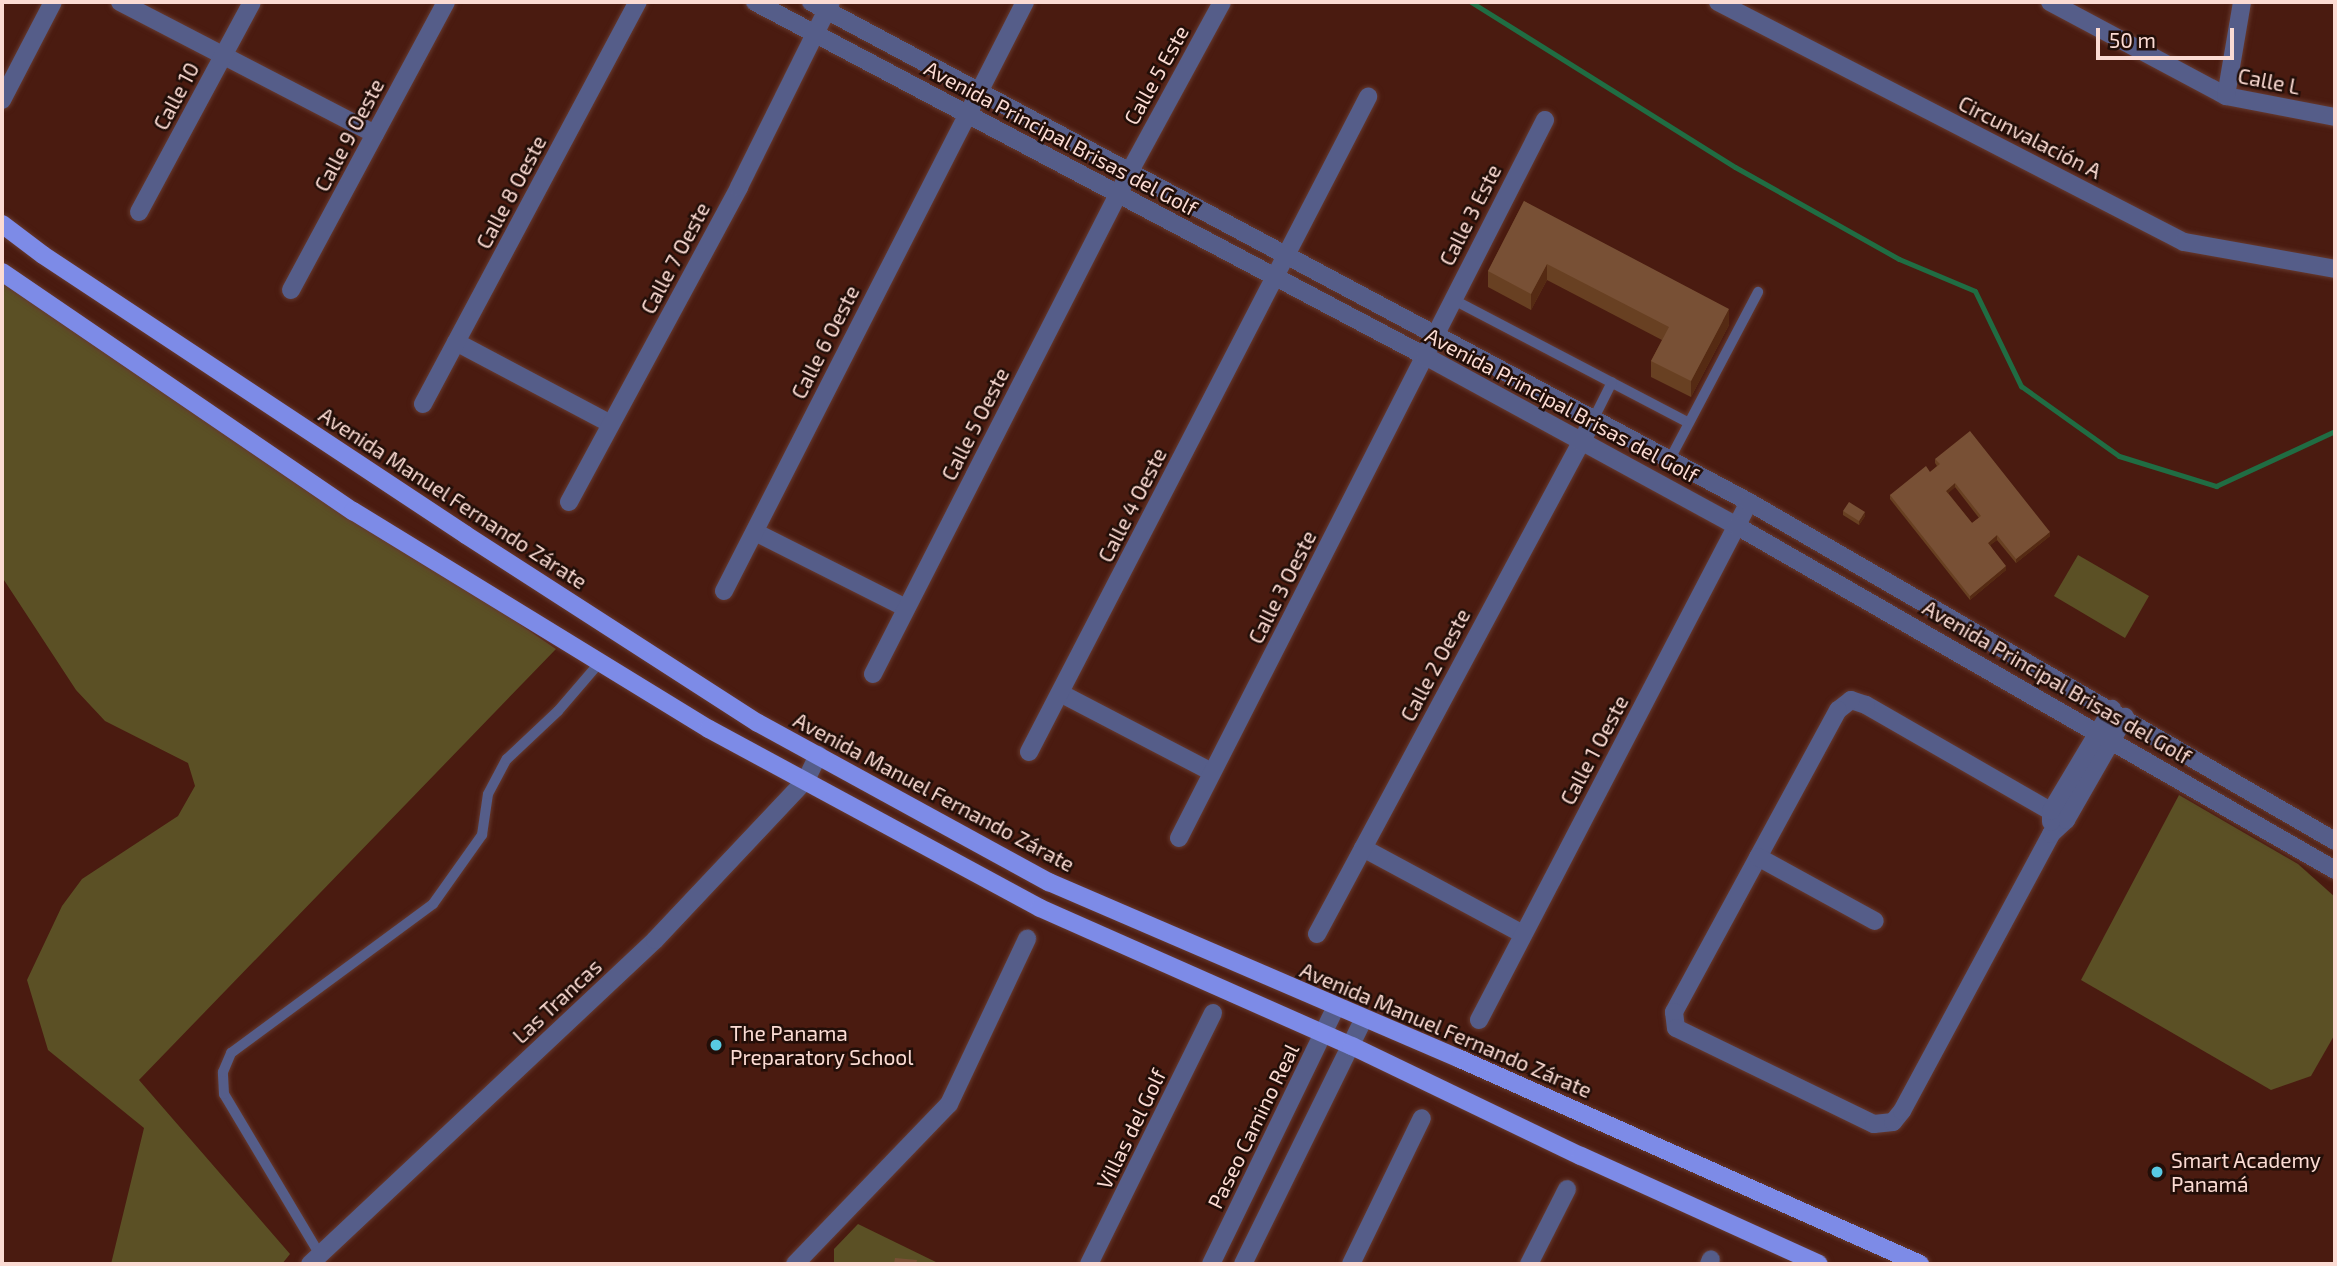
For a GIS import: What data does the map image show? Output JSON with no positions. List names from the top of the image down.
{
  "streets": {
    "main road": ["Avenida Manuel Fernando Zárate"],
    "street": [
      "Calle 5 Este",
      "Calle L",
      "Calle 10",
      "Calle 9 Oeste",
      "Circunvalación A",
      "Avenida Principal Brisas del Golf",
      "Calle 8 Oeste",
      "Calle 3 Este",
      "Calle 7 Oeste",
      "Calle 6 Oeste",
      "Calle 5 Oeste",
      "Calle 4 Oeste",
      "Calle 3 Oeste",
      "Calle 2 Oeste",
      "Calle 1 Oeste",
      "Las Trancas",
      "Paseo Camino Real",
      "Villas del Golf"
    ]
  },
  "crossings": [
    ["Calle 5 Este", "Avenida Principal Brisas del Golf"],
    ["Calle 5 Este", "Calle 5 Oeste"],
    ["Avenida Principal Brisas del Golf", "Calle 3 Este"],
    ["Avenida Principal Brisas del Golf", "Calle 7 Oeste"],
    ["Avenida Principal Brisas del Golf", "Calle 6 Oeste"],
    ["Avenida Principal Brisas del Golf", "Calle 5 Oeste"],
    ["Avenida Principal Brisas del Golf", "Calle 4 Oeste"],
    ["Avenida Principal Brisas del Golf", "Calle 3 Oeste"],
    ["Avenida Principal Brisas del Golf", "Calle 2 Oeste"],
    ["Avenida Principal Brisas del Golf", "Calle 1 Oeste"],
    ["Calle 3 Este", "Calle 3 Oeste"],
    ["Avenida Manuel Fernando Zárate", "Las Trancas"],
    ["Avenida Manuel Fernando Zárate", "Paseo Camino Real"]
  ],
  "places": ["The Panama Preparatory School", "Smart Academy Panamá"],
  "scale_bar": "50 m"
}
